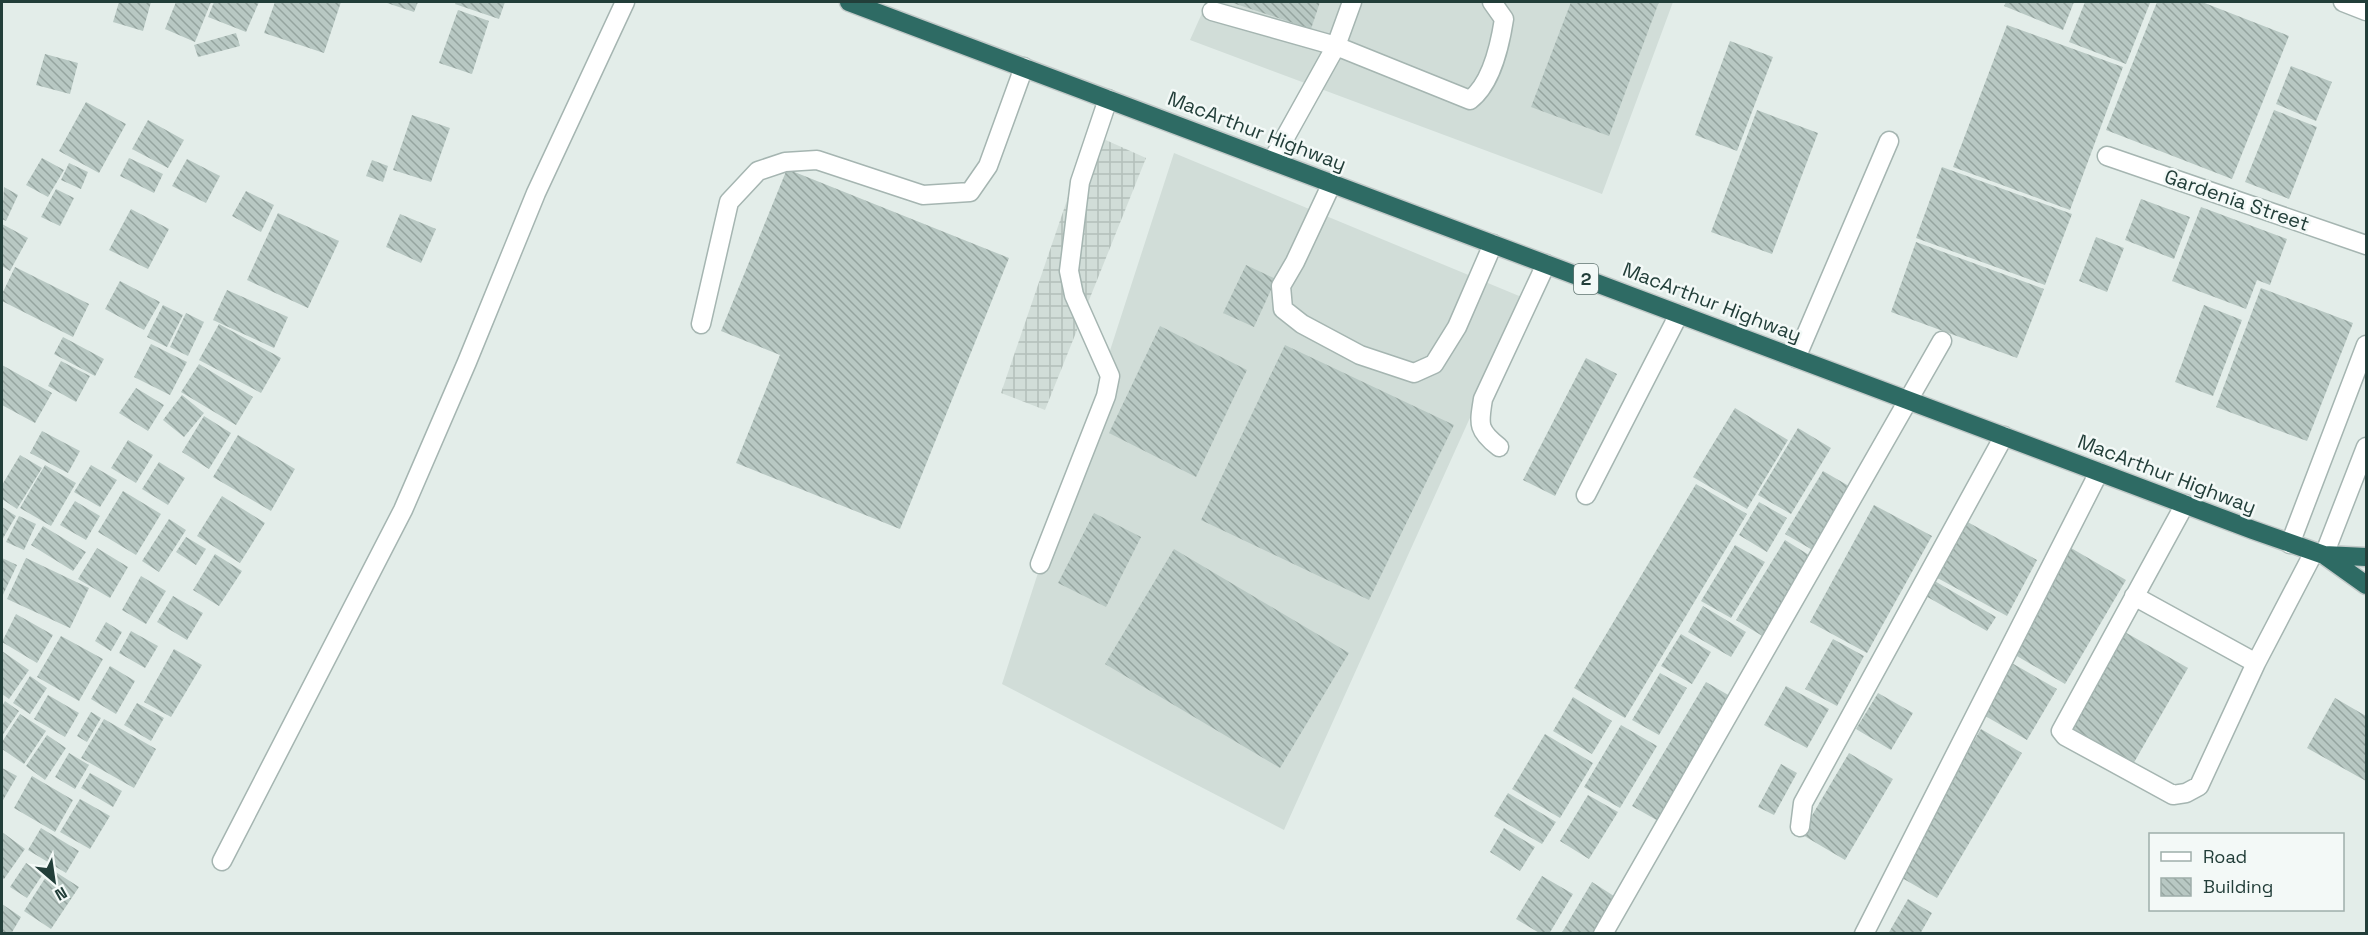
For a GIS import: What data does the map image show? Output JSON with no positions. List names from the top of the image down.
{
  "streets": {
    "highway": ["MacArthur Highway", "2"],
    "street": ["Gardenia Street"]
  },
  "legend": ["Road", "Building"],
  "north": "bottom right"
}
